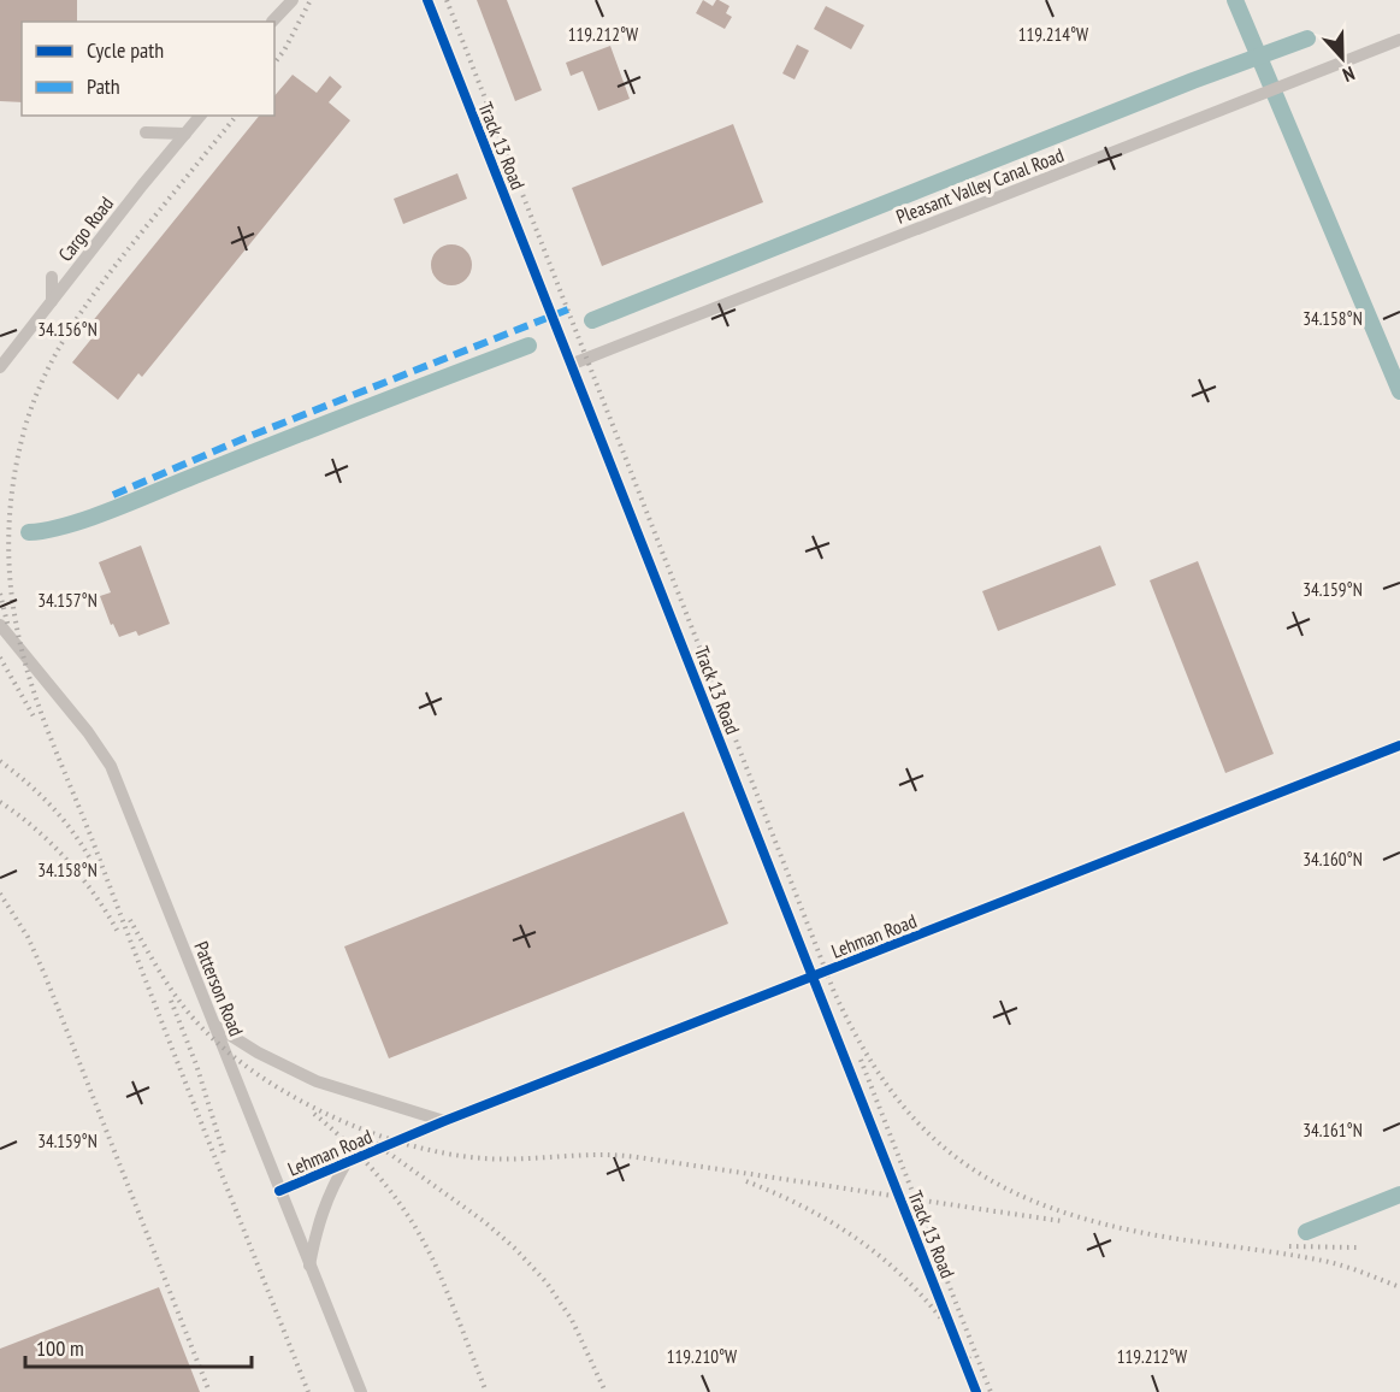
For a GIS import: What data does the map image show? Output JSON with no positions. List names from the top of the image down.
{
  "streets": {
    "street": [
      "Track 13 Road",
      "Pleasant Valley Canal Road",
      "Cargo Road",
      "Lehman Road",
      "Patterson Road"
    ]
  },
  "crossings": [
    ["Track 13 Road", "Pleasant Valley Canal Road"],
    ["Track 13 Road", "Lehman Road"],
    ["Lehman Road", "Patterson Road"]
  ],
  "legend": ["Cycle path", "Path"],
  "scale_bar": "100 m",
  "north": "bottom",
  "coordinates": [
    "119.212°W",
    "119.214°W",
    "34.158°N",
    "34.156°N",
    "34.159°N",
    "34.157°N",
    "34.160°N",
    "34.161°N",
    "119.210°W"
  ]
}
